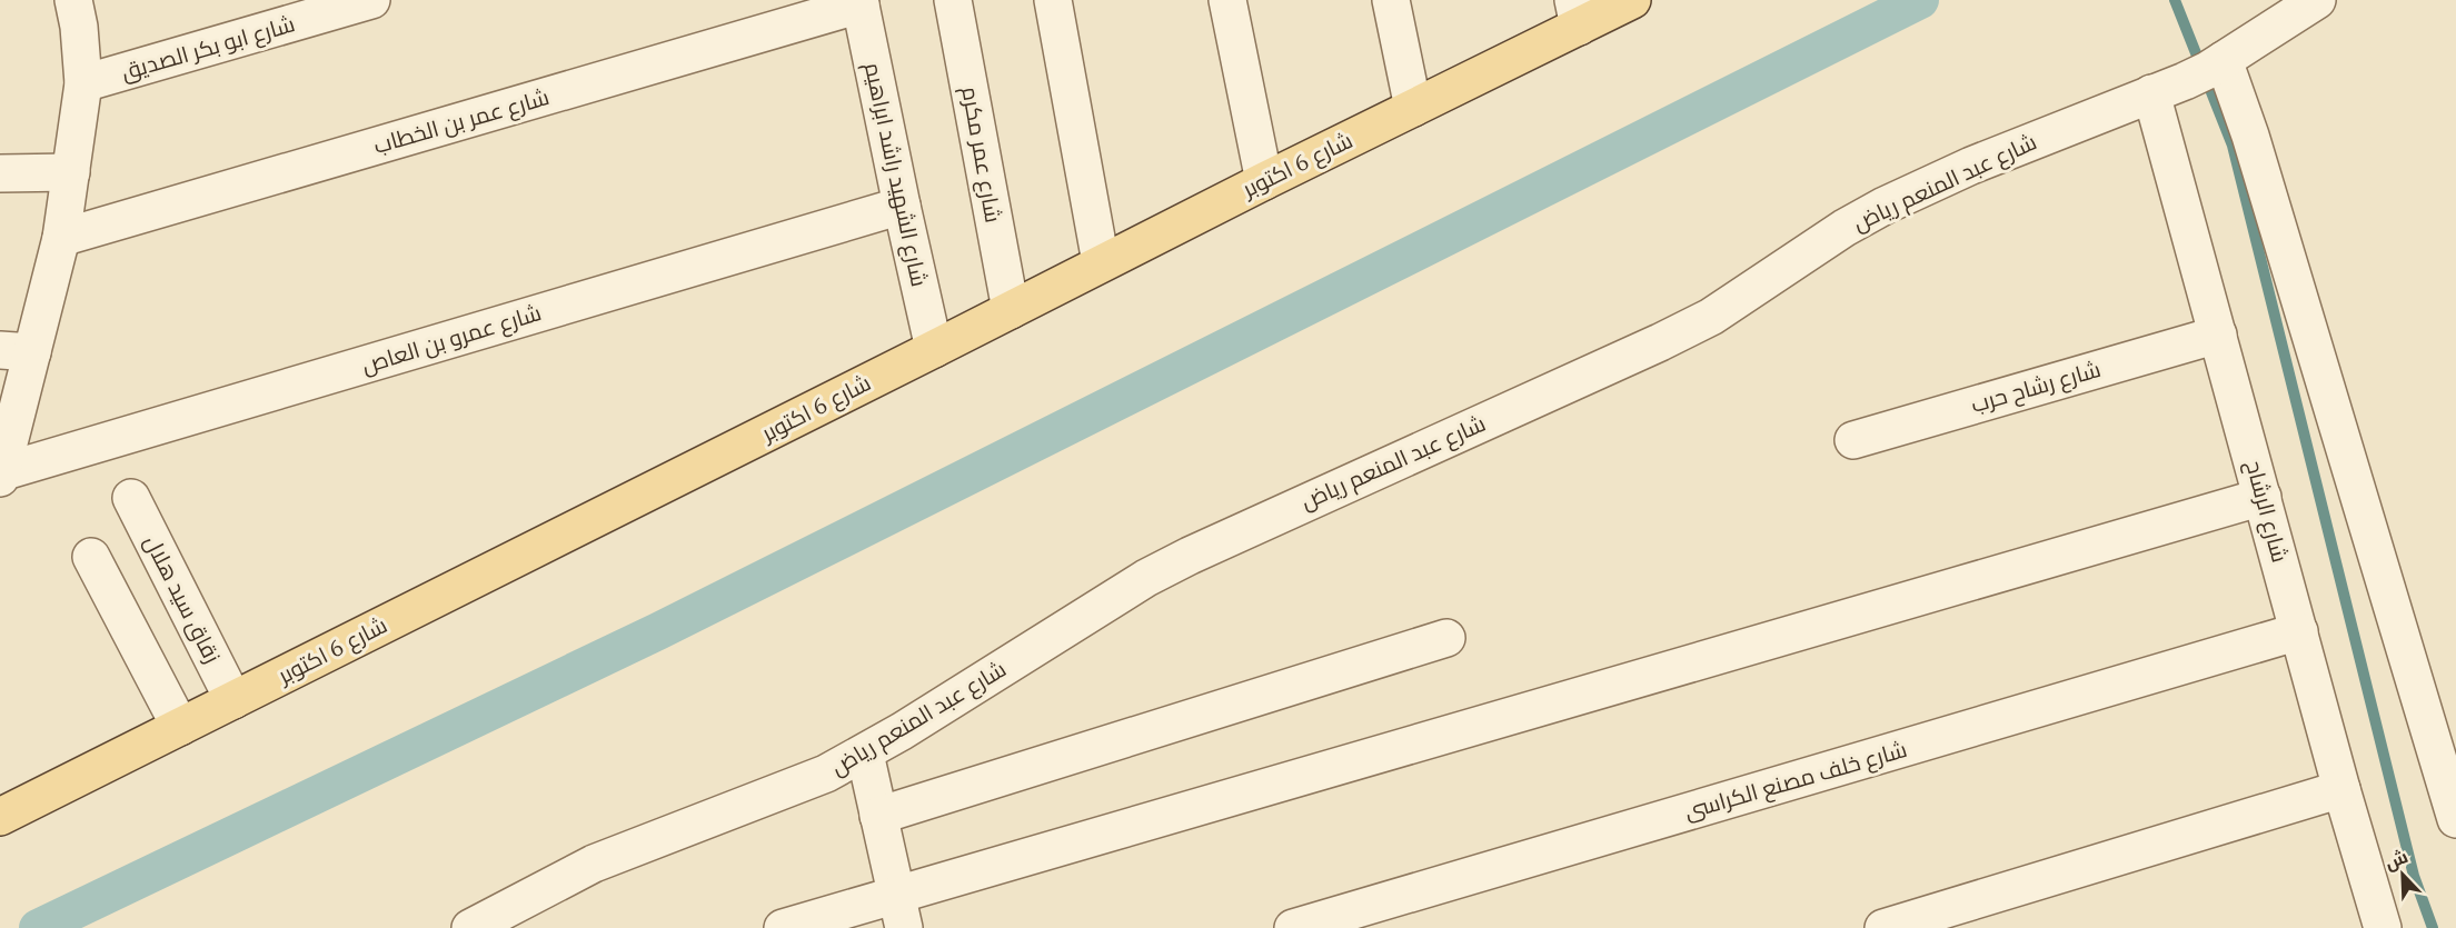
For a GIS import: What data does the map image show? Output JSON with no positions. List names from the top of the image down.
{
  "streets": {
    "main road": ["شارع 6 اكتوبر"],
    "street": [
      "شارع ابو بكر الصديق",
      "شارع عمر بن الخطاب",
      "شارع عمر مكرم",
      "شارع الشهيد راشد ابراهيم",
      "شارع عبد المنعم رياض",
      "شارع عمرو بن العاص",
      "شارع رشاح حرب",
      "شارع الرشاح",
      "زقاق سيد هلال",
      "شارع خلف مصنع الكراسى"
    ]
  },
  "crossings": [
    ["شارع عمر بن الخطاب", "شارع الشهيد راشد ابراهيم"],
    ["شارع عمر مكرم", "شارع 6 اكتوبر"],
    ["شارع 6 اكتوبر", "شارع الشهيد راشد ابراهيم"],
    ["شارع 6 اكتوبر", "زقاق سيد هلال"],
    ["شارع الشهيد راشد ابراهيم", "شارع عمرو بن العاص"],
    ["شارع عبد المنعم رياض", "شارع الرشاح"],
    ["شارع رشاح حرب", "شارع الرشاح"],
    ["شارع الرشاح", "شارع خلف مصنع الكراسى"]
  ],
  "north": "top left"
}
